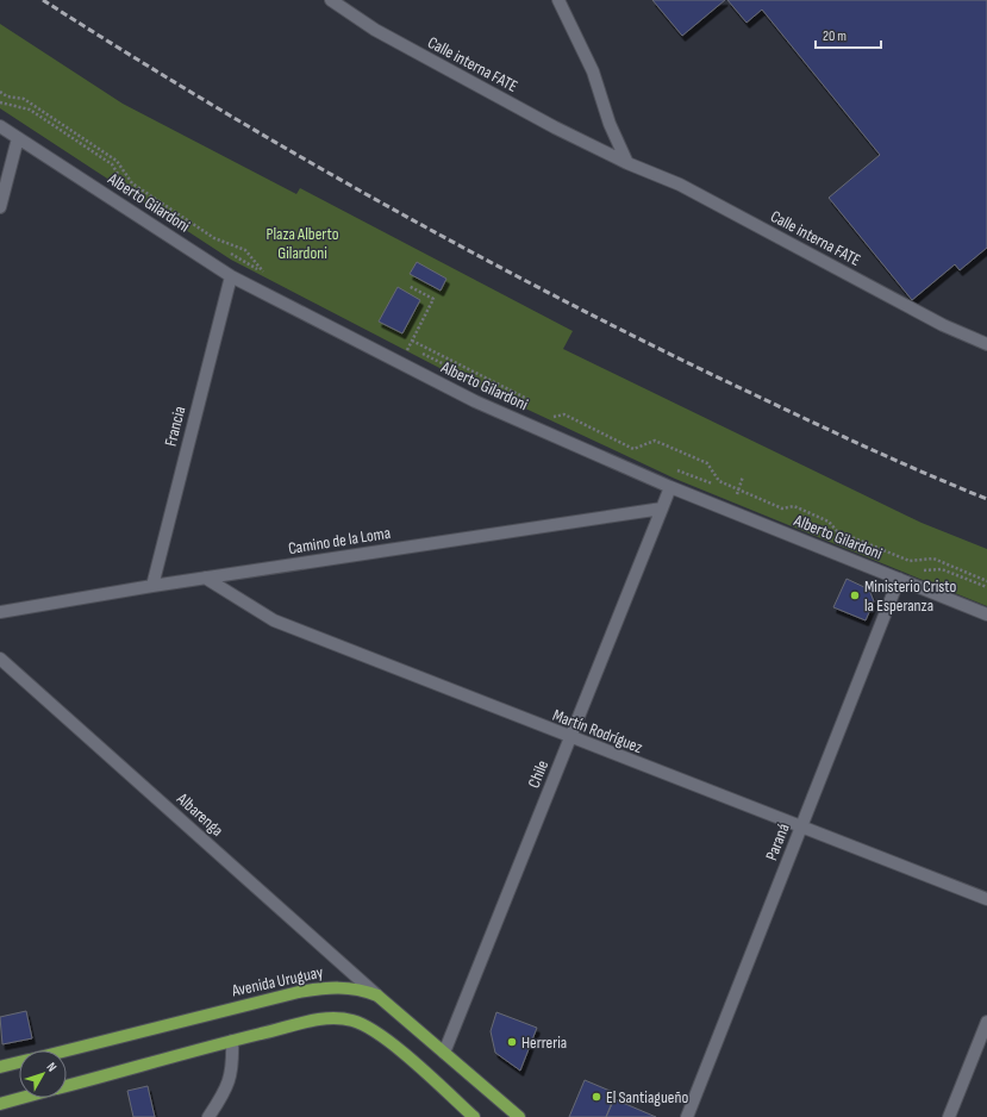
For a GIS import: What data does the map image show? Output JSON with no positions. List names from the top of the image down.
{
  "streets": {
    "main road": ["Avenida Uruguay"],
    "street": [
      "Calle interna FATE",
      "Alberto Gilardoni",
      "Francia",
      "Camino de la Loma",
      "Martín Rodríguez",
      "Chile",
      "Albarenga",
      "Paraná"
    ]
  },
  "crossings": [
    ["Alberto Gilardoni", "Francia"],
    ["Alberto Gilardoni", "Paraná"],
    ["Francia", "Camino de la Loma"],
    ["Camino de la Loma", "Martín Rodríguez"],
    ["Camino de la Loma", "Chile"],
    ["Martín Rodríguez", "Chile"],
    ["Martín Rodríguez", "Paraná"],
    ["Chile", "Avenida Uruguay"],
    ["Albarenga", "Avenida Uruguay"]
  ],
  "parks": ["Plaza Alberto Gilardoni"],
  "places": ["Ministerio Cristo la Esperanza", "Herreria", "El Santiagueño"],
  "scale_bar": "20 m",
  "north": "top right"
}
